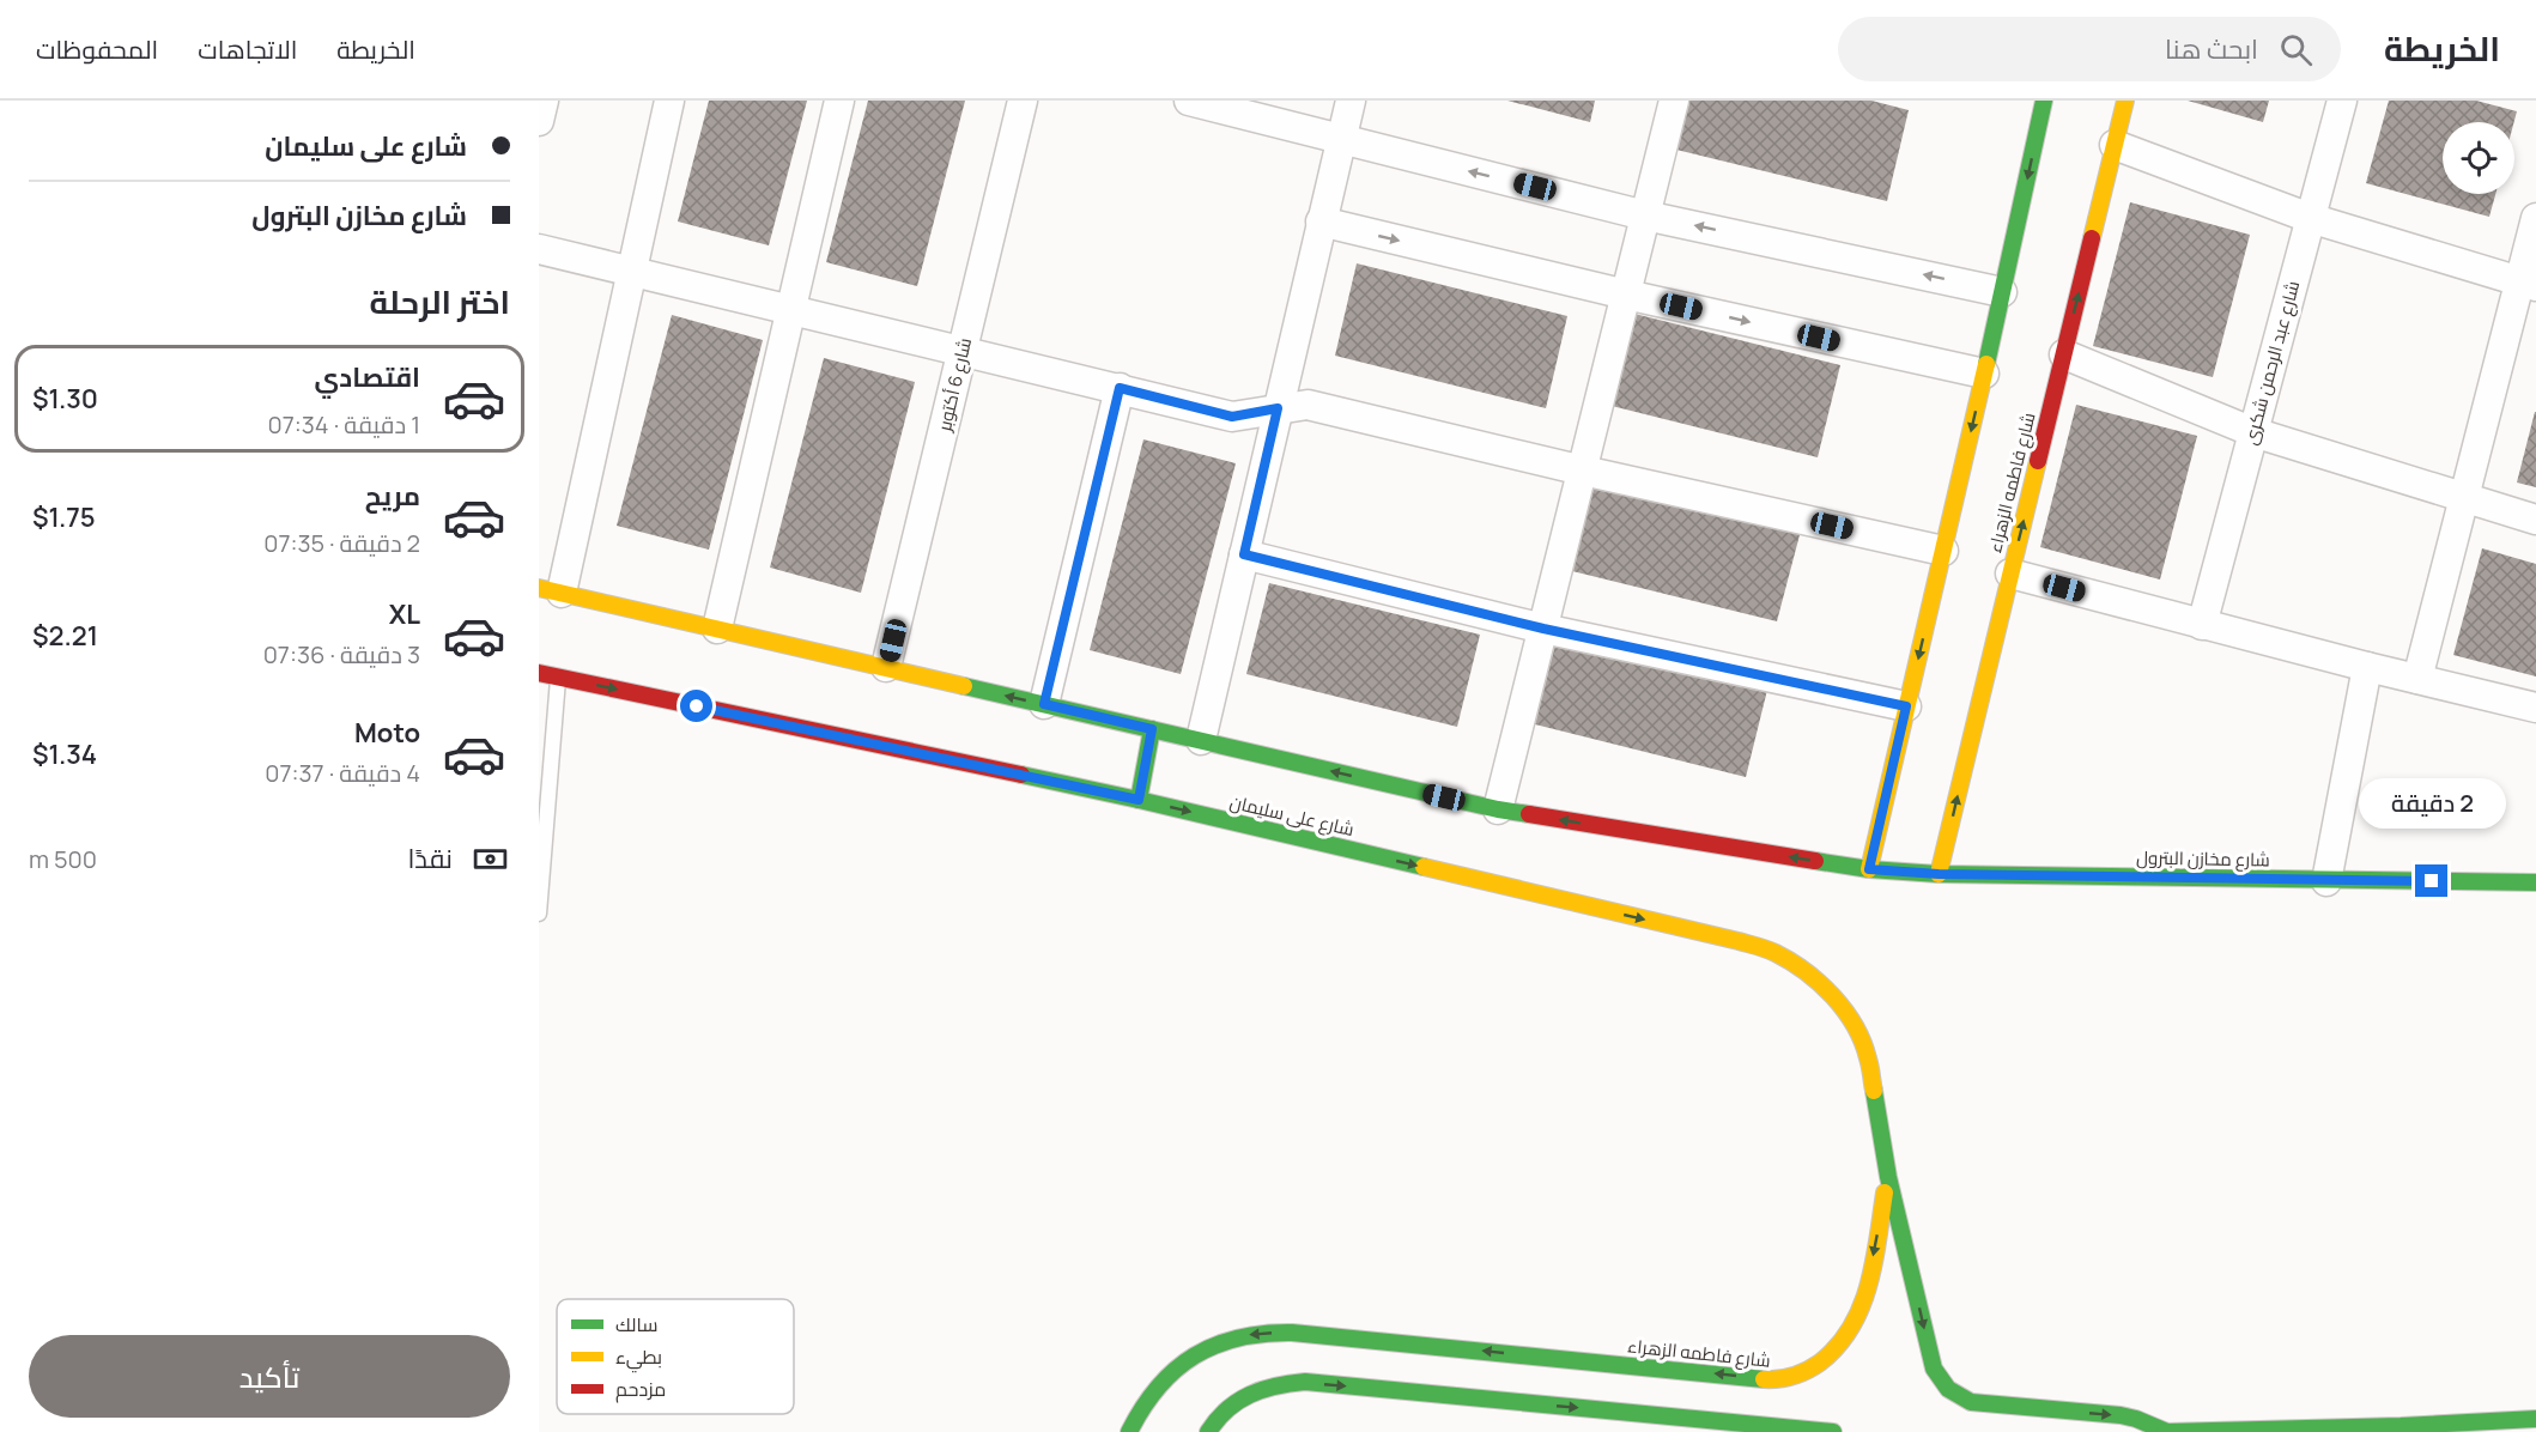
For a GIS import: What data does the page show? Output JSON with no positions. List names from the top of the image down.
{
  "streets": {
    "street": [
      "شارع عبد الرحمن شكرى",
      "شارع 6 أكتوبر",
      "شارع فاطمه الزهراء",
      "شارع على سليمان",
      "شارع مخازن البترول"
    ]
  },
  "crossings": [
    ["شارع 6 أكتوبر", "شارع مخازن البترول"],
    ["شارع فاطمه الزهراء", "شارع على سليمان"],
    ["شارع فاطمه الزهراء", "شارع مخازن البترول"]
  ],
  "one_way": ["شارع على سليمان", "شارع مخازن البترول"],
  "legend": ["سالك", "بطيء", "مزدحم"],
  "page": {
    "header": "الخريطة",
    "search": "ابحث هنا",
    "nav": ["الخريطة", "الاتجاهات", "المحفوظات"],
    "banner": ["شارع على سليمان", "شارع مخازن البترول"],
    "heading": "اختر الرحلة",
    "list": [
      {
        "name": "اقتصادي",
        "note": "1 دقيقة · 07:34",
        "value": "$1.30"
      },
      {
        "name": "مريح",
        "note": "2 دقيقة · 07:35",
        "value": "$1.75"
      },
      {
        "name": "XL",
        "note": "3 دقيقة · 07:36",
        "value": "$2.21"
      },
      {
        "name": "Moto",
        "note": "4 دقيقة · 07:37",
        "value": "$1.34"
      }
    ],
    "bubble": "2 دقيقة",
    "pay": ["نقدًا", "500 m"],
    "buttons": "تأكيد"
  }
}
